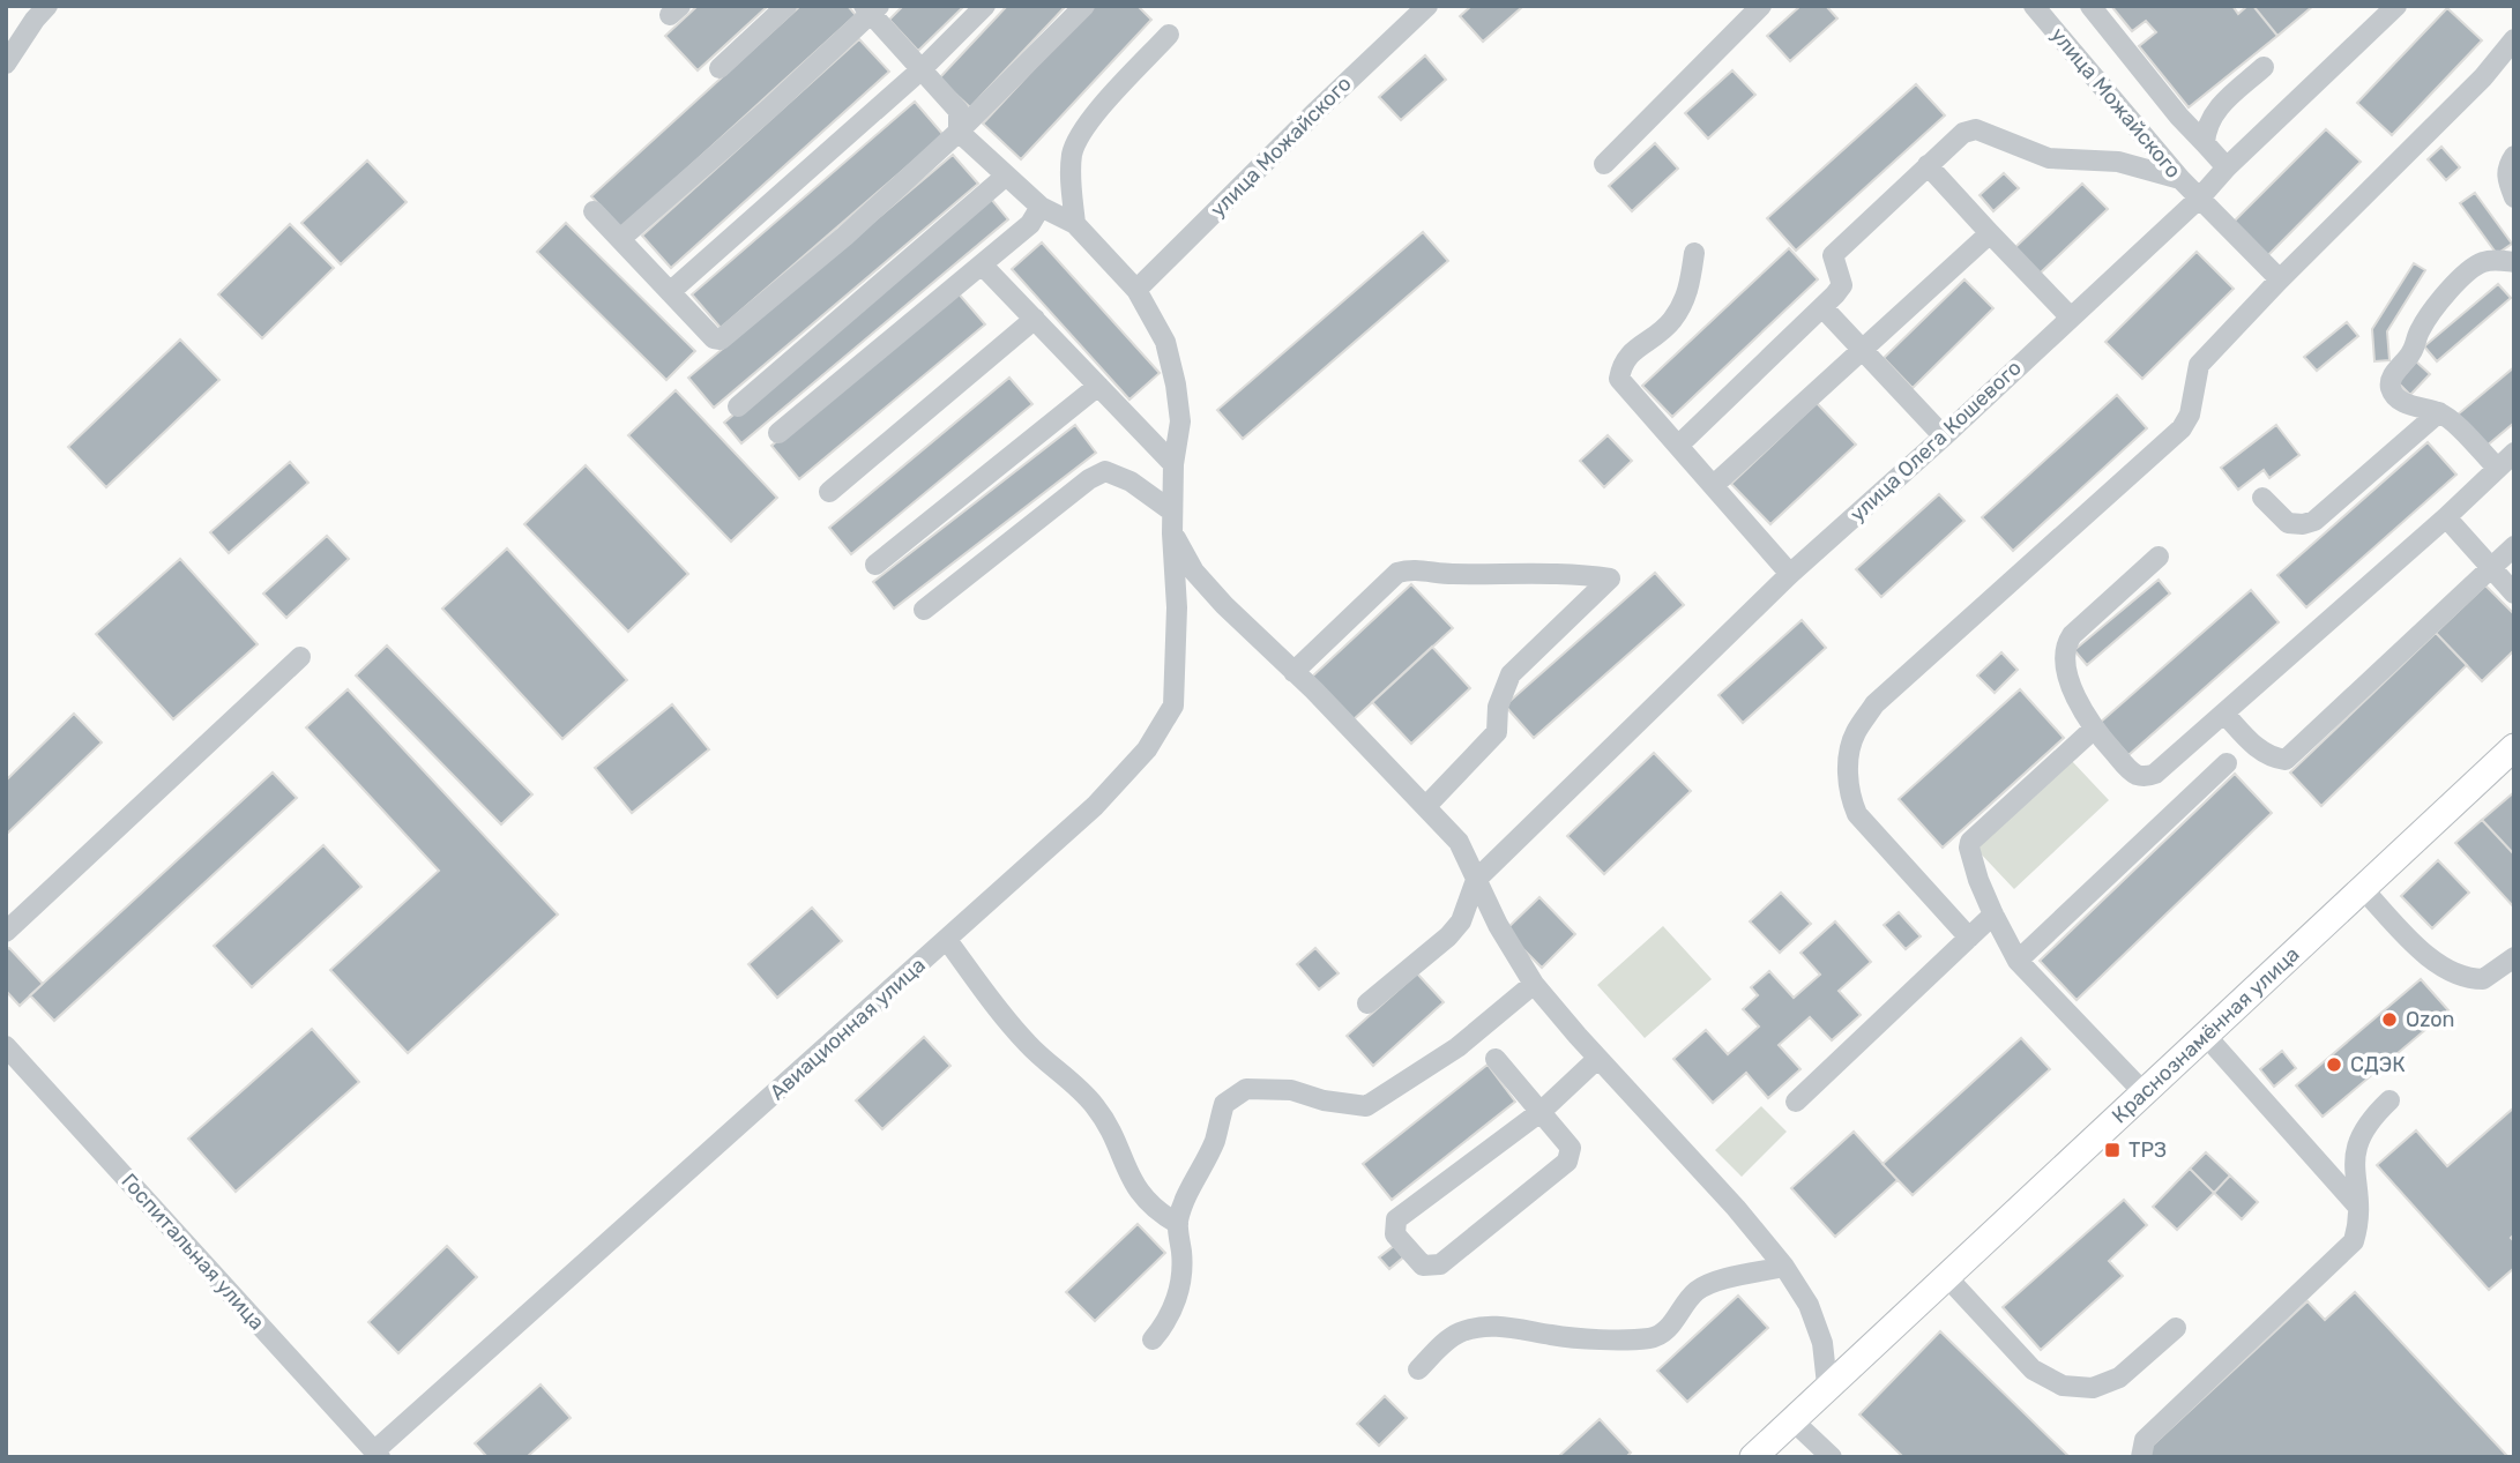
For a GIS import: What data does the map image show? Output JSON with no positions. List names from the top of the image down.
{
  "streets": {
    "main road": ["Краснознамённая улица"],
    "street": [
      "улица Можайского",
      "улица Олега Кошевого",
      "Авиационная улица",
      "Госпитальная улица"
    ]
  },
  "crossings": [
    ["улица Можайского", "улица Олега Кошевого"],
    ["улица Можайского", "Авиационная улица"],
    ["Авиационная улица", "Госпитальная улица"]
  ],
  "places": {
    "other": ["Ozon", "СДЭК"],
    "transit": ["ТРЗ"]
  }
}
